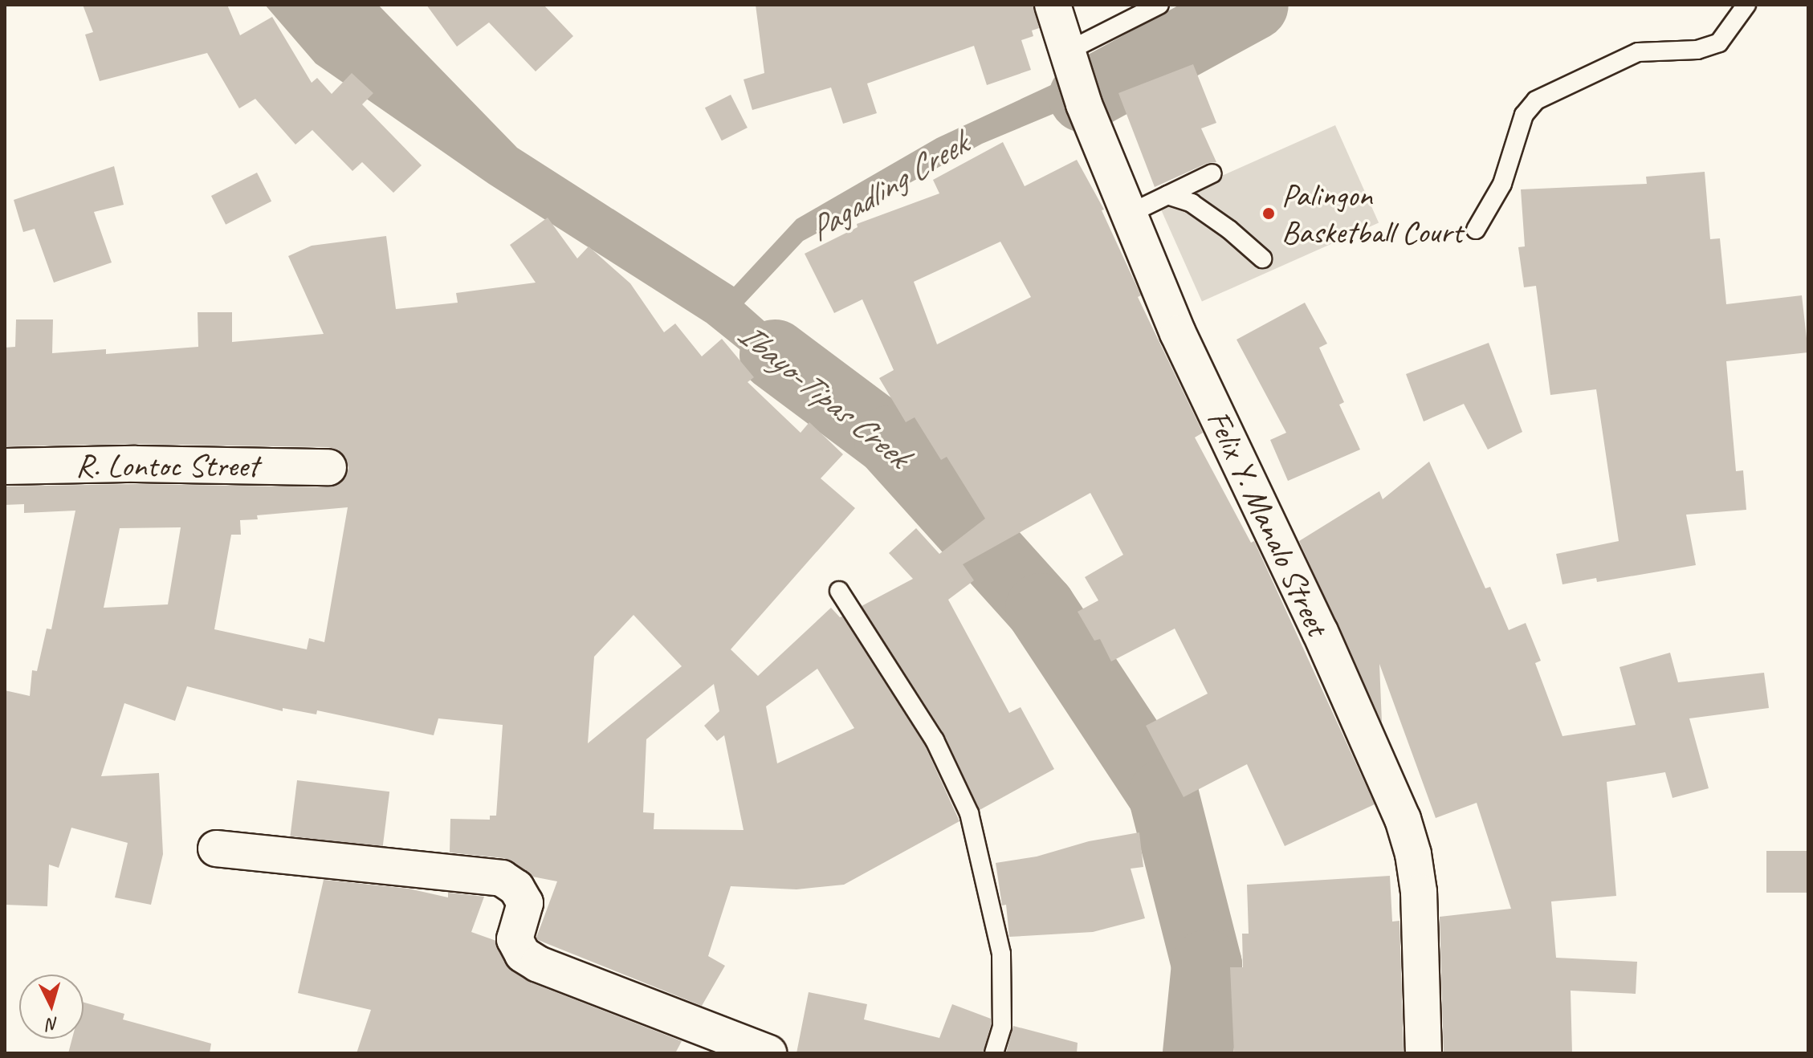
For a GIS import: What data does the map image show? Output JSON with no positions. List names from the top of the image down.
{
  "streets": {
    "main road": ["R. Lontoc Street", "Felix Y. Manalo Street"]
  },
  "water": ["Pagadling Creek", "Ibayo-Tipas Creek"],
  "places": ["Palingon Basketball Court"],
  "north": "bottom"
}
